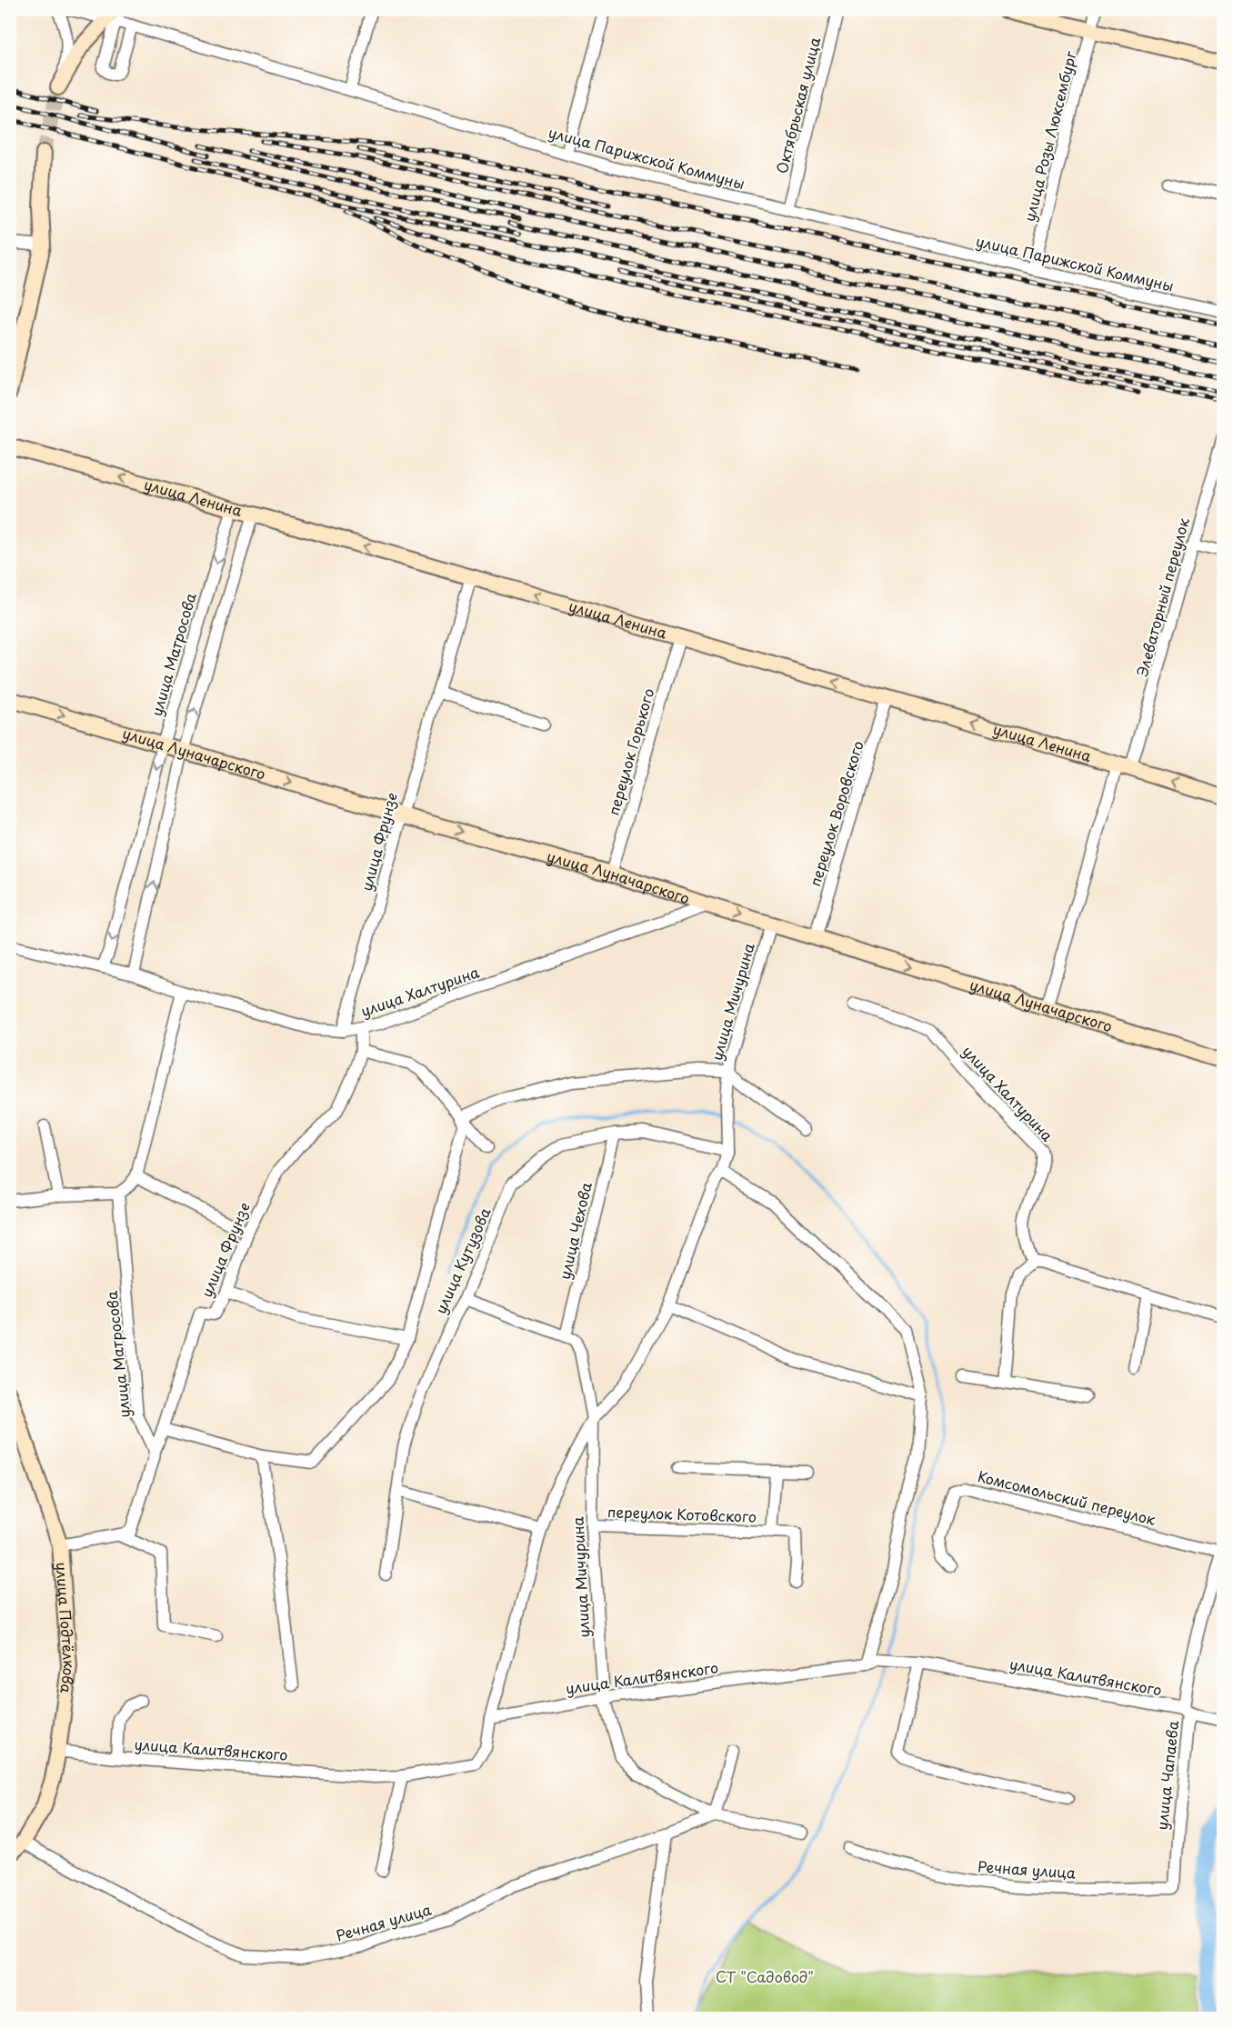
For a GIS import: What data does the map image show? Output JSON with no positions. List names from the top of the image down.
{
  "streets": {
    "main road": ["улица Ленина", "улица Луначарского", "улица Подтёлкова"],
    "street": [
      "Октябрьская улица",
      "улица Розы Люксембург",
      "улица Парижской Коммуны",
      "Элеваторный переулок",
      "улица Матросова",
      "переулок Горького",
      "переулок Воровского",
      "улица Фрунзе",
      "улица Халтурина",
      "улица Мичурина",
      "улица Чехова",
      "улица Кутузова",
      "Комсомольский переулок",
      "переулок Котовского",
      "улица Калитвянского",
      "улица Чапаева",
      "Речная улица"
    ]
  },
  "crossings": [
    ["Октябрьская улица", "улица Парижской Коммуны"],
    ["улица Розы Люксембург", "улица Парижской Коммуны"],
    ["улица Ленина", "Элеваторный переулок"],
    ["улица Ленина", "улица Матросова"],
    ["улица Ленина", "переулок Горького"],
    ["улица Ленина", "переулок Воровского"],
    ["улица Ленина", "улица Фрунзе"],
    ["Элеваторный переулок", "улица Луначарского"],
    ["улица Матросова", "улица Луначарского"],
    ["улица Матросова", "улица Халтурина"],
    ["переулок Горького", "улица Луначарского"],
    ["улица Луначарского", "переулок Воровского"],
    ["улица Луначарского", "улица Фрунзе"],
    ["улица Луначарского", "улица Халтурина"],
    ["улица Луначарского", "улица Мичурина"],
    ["улица Фрунзе", "улица Халтурина"],
    ["улица Фрунзе", "улица Кутузова"],
    ["улица Мичурина", "улица Кутузова"],
    ["улица Мичурина", "переулок Котовского"],
    ["улица Мичурина", "улица Калитвянского"],
    ["улица Мичурина", "Речная улица"],
    ["улица Чехова", "улица Кутузова"],
    ["Комсомольский переулок", "улица Чапаева"],
    ["улица Подтёлкова", "улица Калитвянского"],
    ["улица Подтёлкова", "Речная улица"],
    ["улица Калитвянского", "улица Чапаева"],
    ["улица Чапаева", "Речная улица"]
  ],
  "one_way": ["улица Ленина", "улица Луначарского"],
  "parks": ["СТ \"Садовод\""]
}
